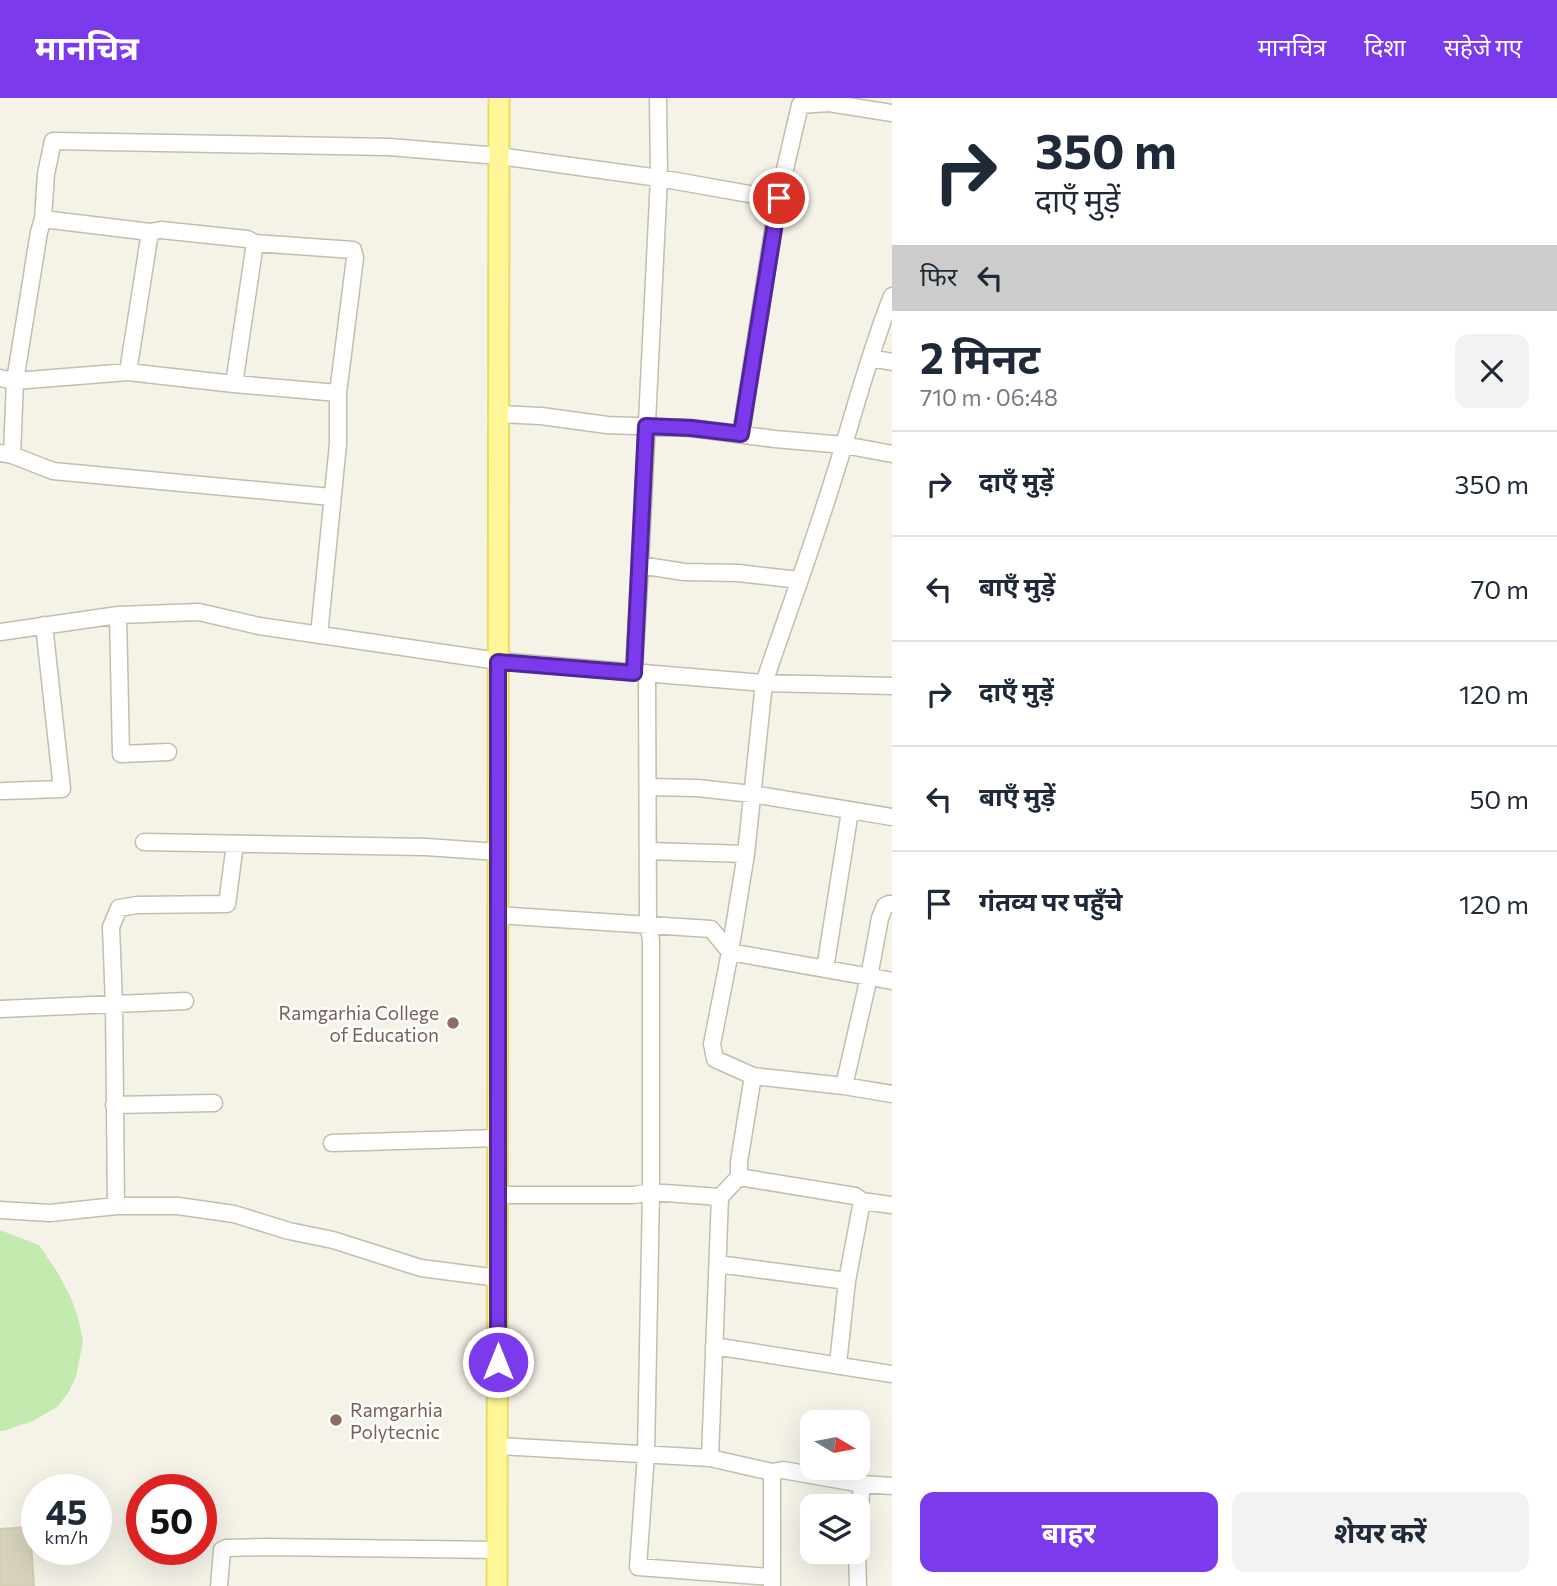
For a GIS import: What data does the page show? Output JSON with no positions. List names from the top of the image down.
{
  "places": ["Ramgarhia College of Education", "Ramgarhia Polytecnic"],
  "north": "right",
  "page": {
    "header": "मानचित्र",
    "nav": ["मानचित्र", "दिशा", "सहेजे गए"],
    "turn": ["350 m", "दाएँ मुड़ें"],
    "then": "फिर",
    "heading": ["2 मिनट", "710 m · 06:48"],
    "list": [
      {
        "name": "दाएँ मुड़ें",
        "value": "350 m"
      },
      {
        "name": "बाएँ मुड़ें",
        "value": "70 m"
      },
      {
        "name": "दाएँ मुड़ें",
        "value": "120 m"
      },
      {
        "name": "बाएँ मुड़ें",
        "value": "50 m"
      },
      {
        "name": "गंतव्य पर पहुँचे",
        "value": "120 m"
      }
    ],
    "speed": "45 km/h",
    "limit": "50",
    "buttons": ["बाहर", "शेयर करें"]
  }
}
